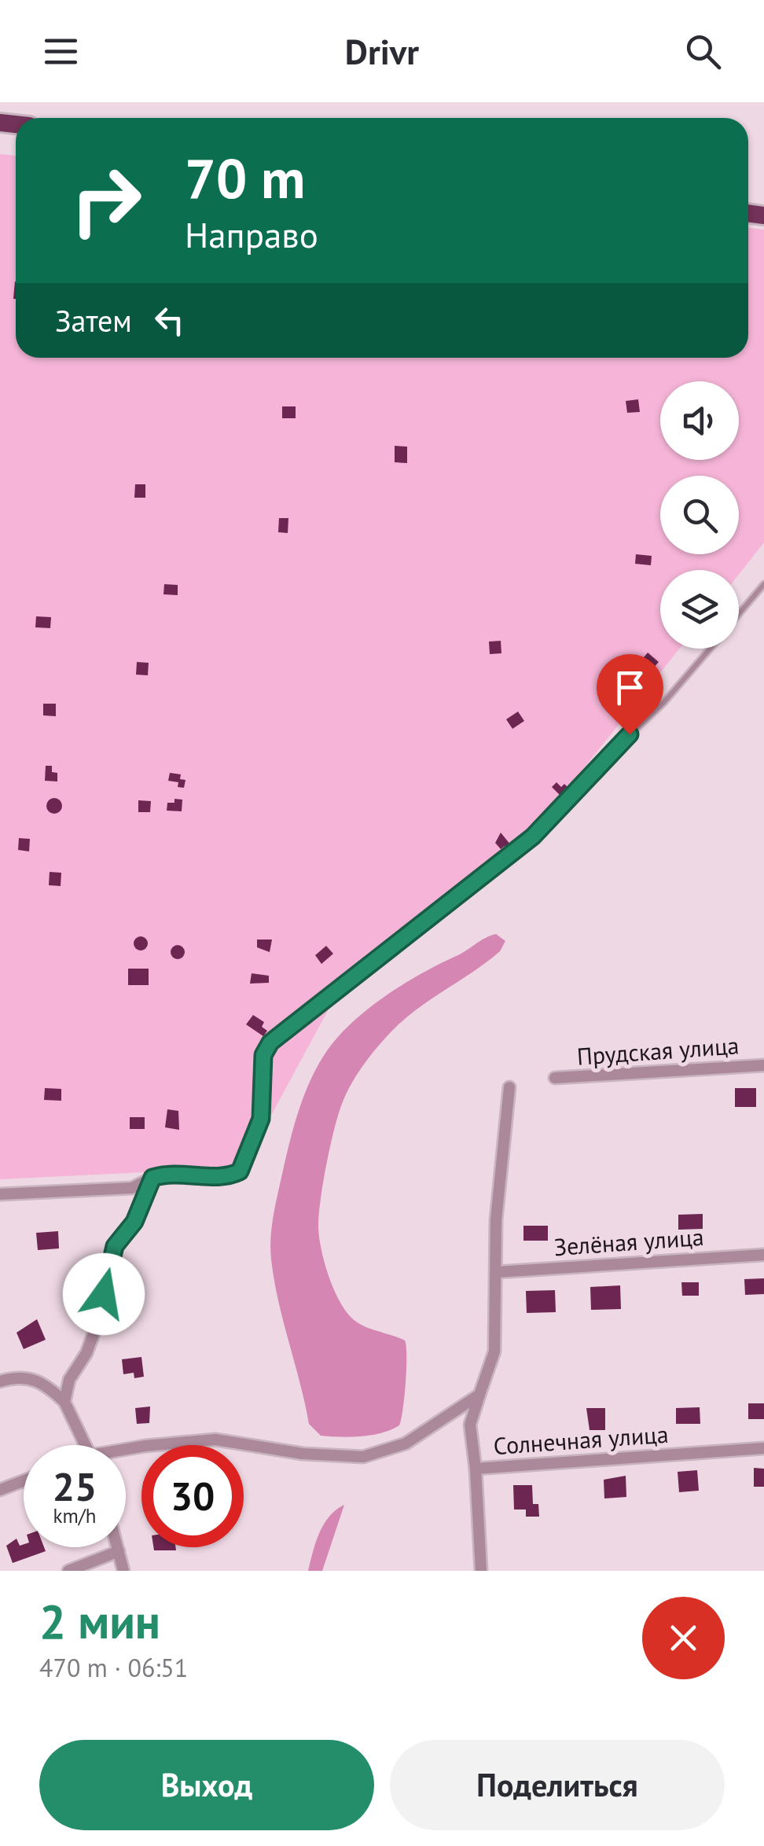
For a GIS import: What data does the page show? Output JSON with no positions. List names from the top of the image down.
{
  "streets": {
    "street": ["Прудская улица", "Зелёная улица", "Солнечная улица"]
  },
  "crossings": [
    ["Зелёная улица", "Солнечная улица"]
  ],
  "page": {
    "header": "Drivr",
    "turn": ["70 m", "Направо"],
    "then": "Затем",
    "speed": "25 km/h",
    "limit": "30",
    "heading": ["2 мин", "470 m · 06:51"],
    "buttons": ["Выход", "Поделиться"]
  }
}
